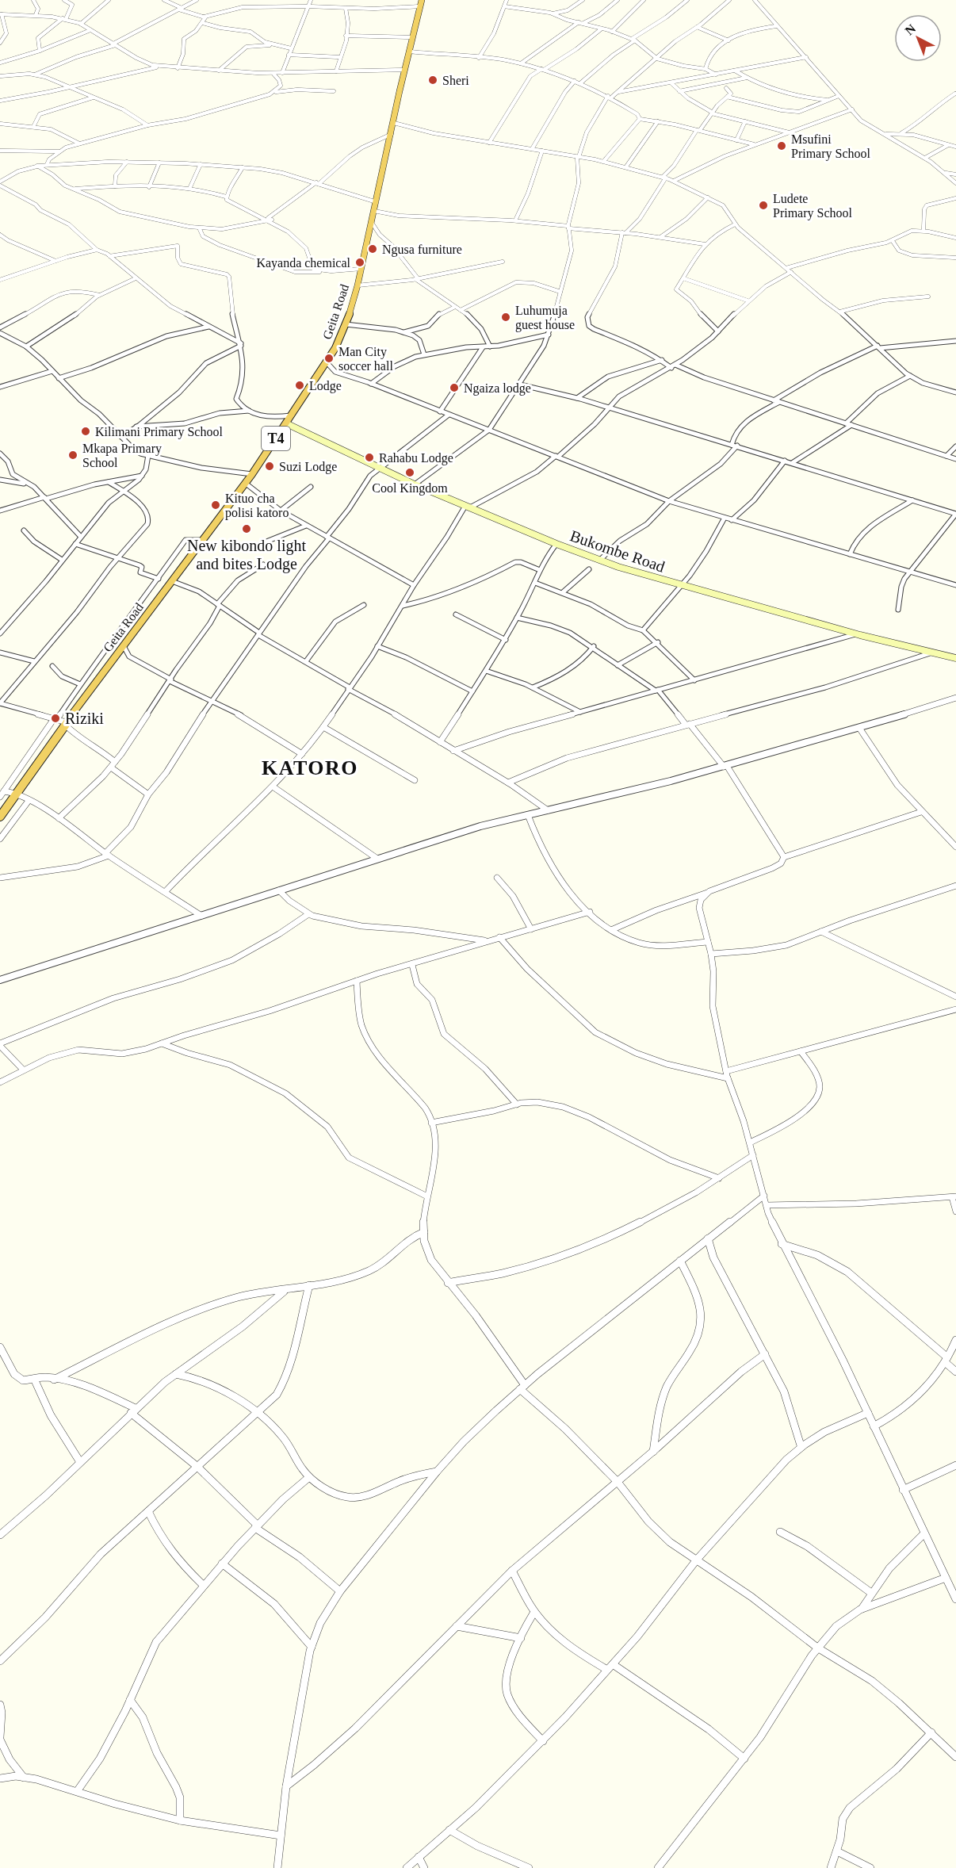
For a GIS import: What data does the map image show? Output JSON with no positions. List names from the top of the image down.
{
  "streets": {
    "highway": ["Geita Road", "T4"],
    "main road": ["Bukombe Road"]
  },
  "crossings": [
    ["Geita Road", "Bukombe Road"]
  ],
  "districts": ["KATORO"],
  "places": [
    "Sheri",
    "Msufini Primary School",
    "Ludete Primary School",
    "Ngusa furniture",
    "Kayanda chemical",
    "Luhumuja guest house",
    "Man City soccer hall",
    "Lodge",
    "Ngaiza lodge",
    "Kilimani Primary School",
    "Mkapa Primary School",
    "Rahabu Lodge",
    "Suzi Lodge",
    "Cool Kingdom",
    "Kituo cha polisi katoro",
    "New kibondo light and bites Lodge",
    "Riziki"
  ],
  "north": "top left"
}
